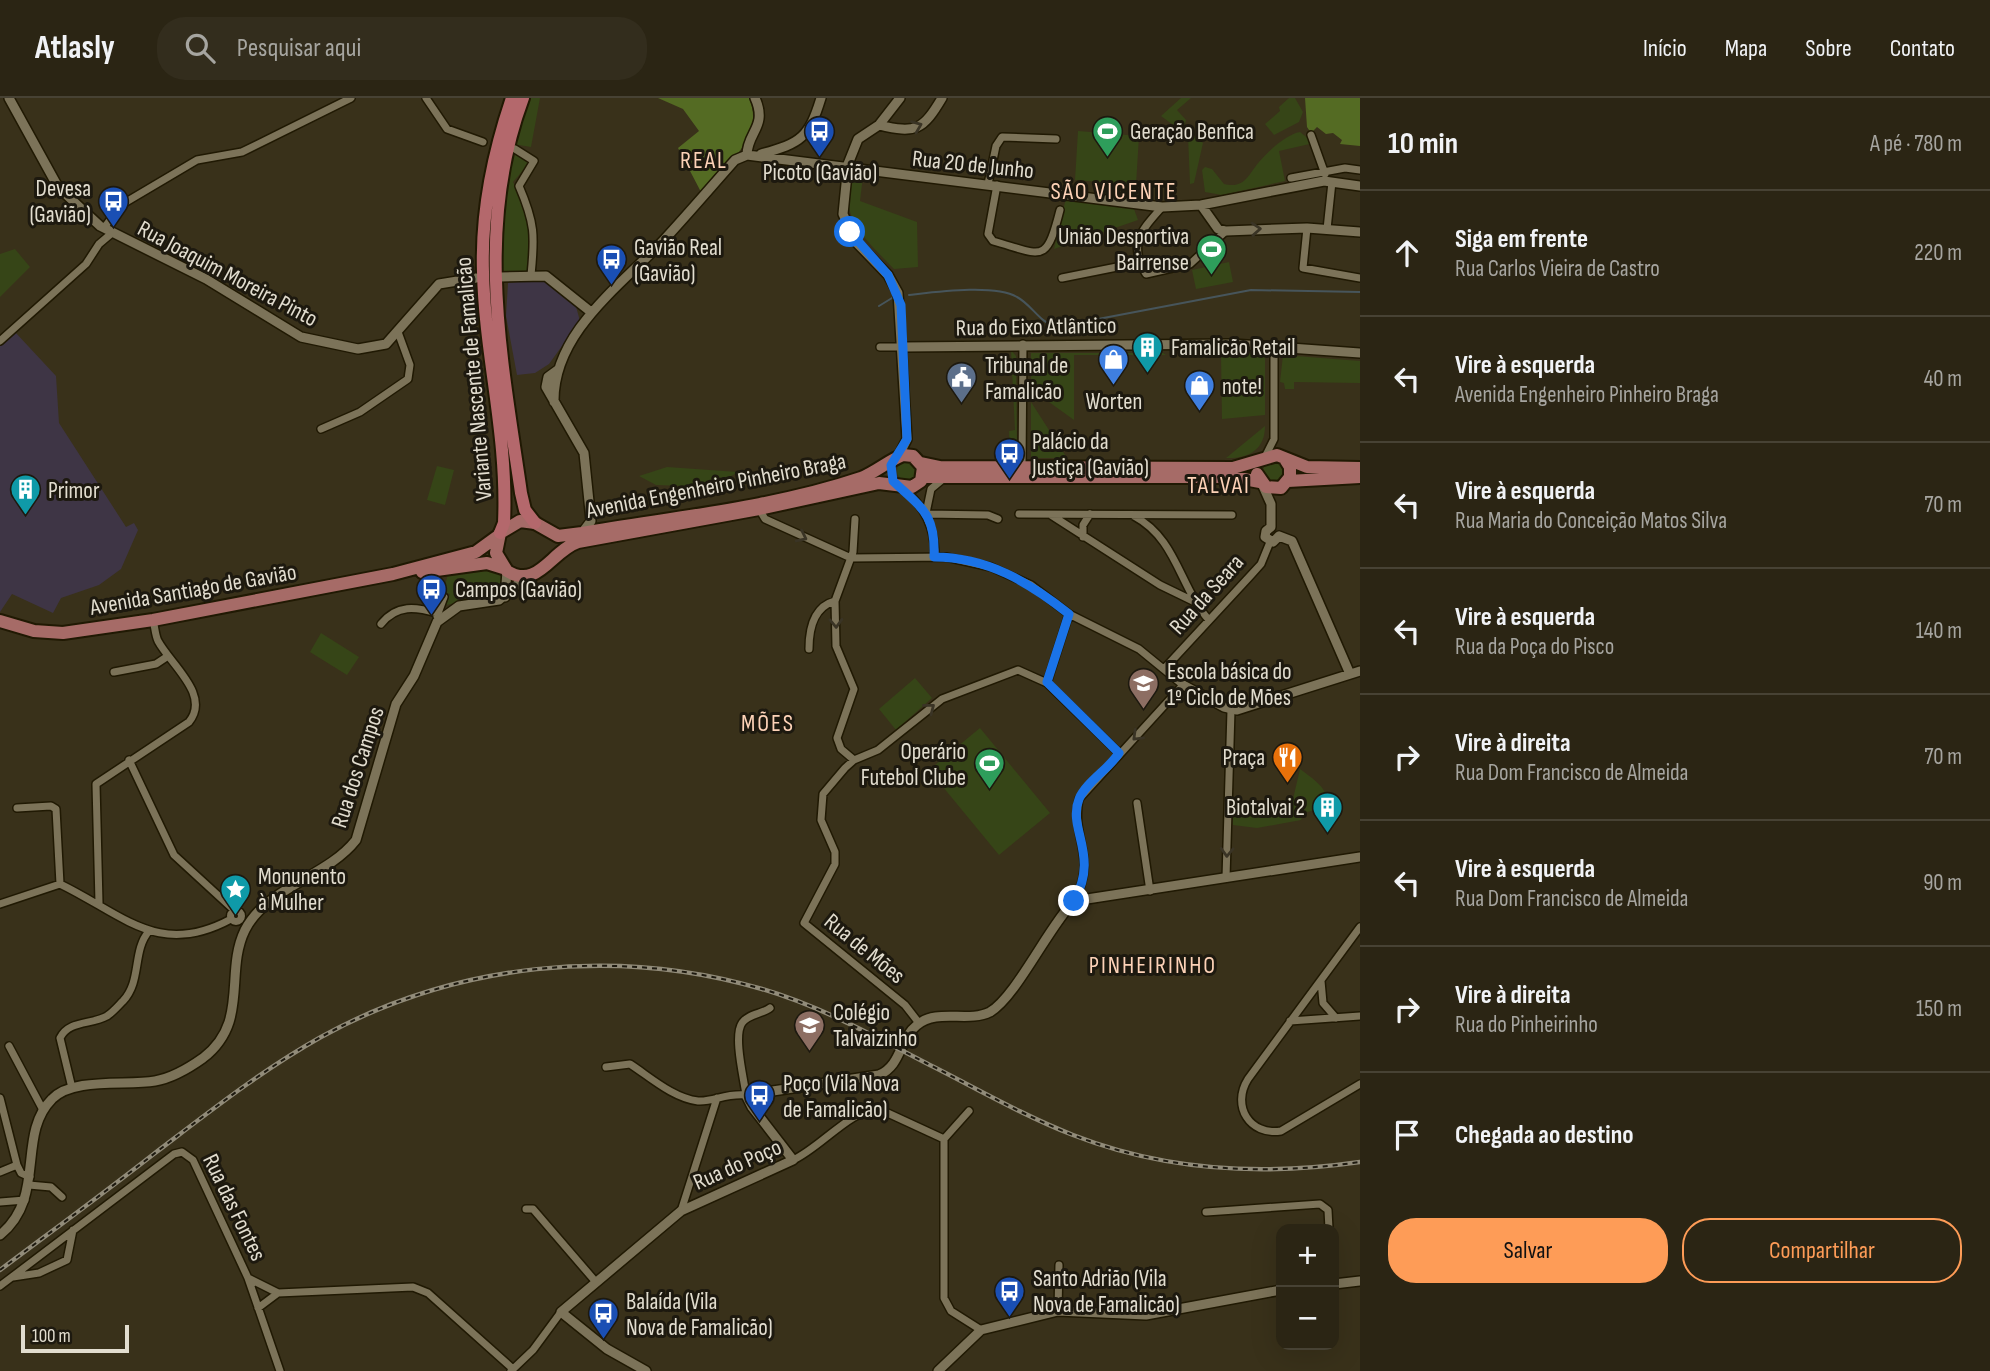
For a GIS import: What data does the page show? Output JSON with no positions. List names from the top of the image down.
{
  "streets": {
    "highway": ["Variante Nascente de Famalicão"],
    "main road": ["Avenida Engenheiro Pinheiro Braga", "Avenida Santiago de Gavião"],
    "street": [
      "Rua 20 de Junho",
      "Rua Joaquim Moreira Pinto",
      "Rua do Eixo Atlântico",
      "Rua da Seara",
      "Rua dos Campos",
      "Rua de Mões",
      "Rua do Poço",
      "Rua das Fontes"
    ]
  },
  "crossings": [
    ["Variante Nascente de Famalicão", "Avenida Engenheiro Pinheiro Braga"],
    ["Variante Nascente de Famalicão", "Avenida Santiago de Gavião"],
    ["Avenida Engenheiro Pinheiro Braga", "Avenida Santiago de Gavião"],
    ["Avenida Engenheiro Pinheiro Braga", "Rua da Seara"]
  ],
  "districts": [
    "REAL",
    "SÃO VICENTE",
    "TALVAI",
    "MÕES",
    "PINHEIRINHO"
  ],
  "places": {
    "bus stop": [
      "Picoto (Gavião)",
      "Devesa (Gavião)",
      "Gavião Real (Gavião)",
      "Palácio da Justiça (Gavião)",
      "Campos (Gavião)",
      "Poço (Vila Nova de Famalicão)",
      "Santo Adrião (Vila Nova de Famalicão)",
      "Balaída (Vila Nova de Famalicão)"
    ],
    "sports": ["Geração Benfica", "União Desportiva Bairrense", "Operário Futebol Clube"],
    "building": ["Famalicão Retail", "Primor", "Biotalvai 2"],
    "shop": ["Worten", "note!"],
    "public building": ["Tribunal de Famalicão"],
    "school or university": ["Escola básica do 1º Ciclo de Mões", "Colégio Talvaizinho"],
    "restaurant": ["Praça"],
    "place": ["Monunento à Mulher"]
  },
  "scale_bar": "100 m",
  "page": {
    "header": "Atlasly",
    "search": "Pesquisar aqui",
    "nav": [
      "Início",
      "Mapa",
      "Sobre",
      "Contato"
    ],
    "heading": ["10 min", "A pé · 780 m"],
    "list": [
      ["Siga em frente", "Rua Carlos Vieira de Castro", "220 m"],
      ["Vire à esquerda", "Avenida Engenheiro Pinheiro Braga", "40 m"],
      ["Vire à esquerda", "Rua Maria do Conceição Matos Silva", "70 m"],
      ["Vire à esquerda", "Rua da Poça do Pisco", "140 m"],
      ["Vire à direita", "Rua Dom Francisco de Almeida", "70 m"],
      ["Vire à esquerda", "Rua Dom Francisco de Almeida", "90 m"],
      ["Vire à direita", "Rua do Pinheirinho", "150 m"],
      "Chegada ao destino"
    ],
    "buttons": ["Salvar", "Compartilhar"],
    "map_buttons": ["+", "−"],
    "scale": "100 m"
  }
}
